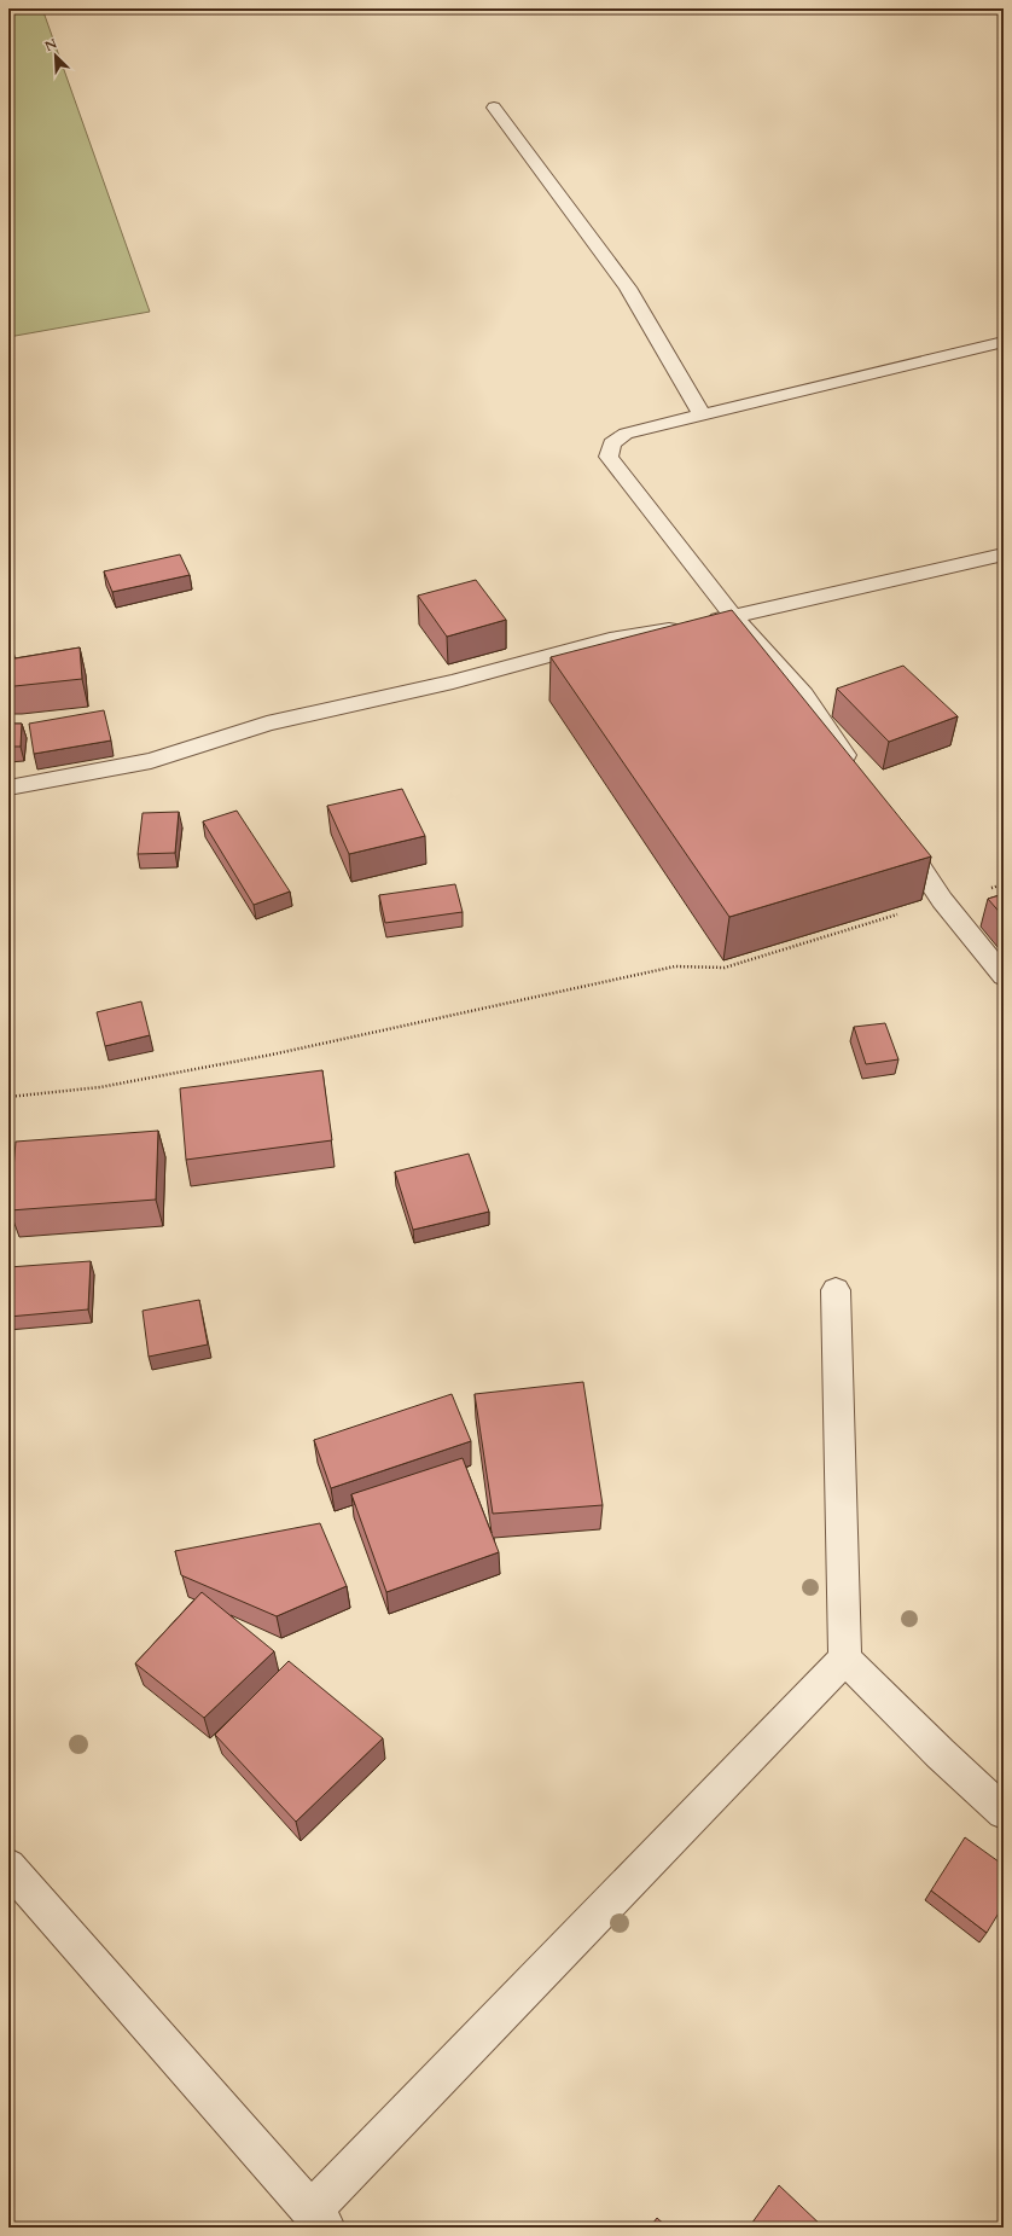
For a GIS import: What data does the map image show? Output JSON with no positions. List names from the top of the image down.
{
  "north": "top left"
}
